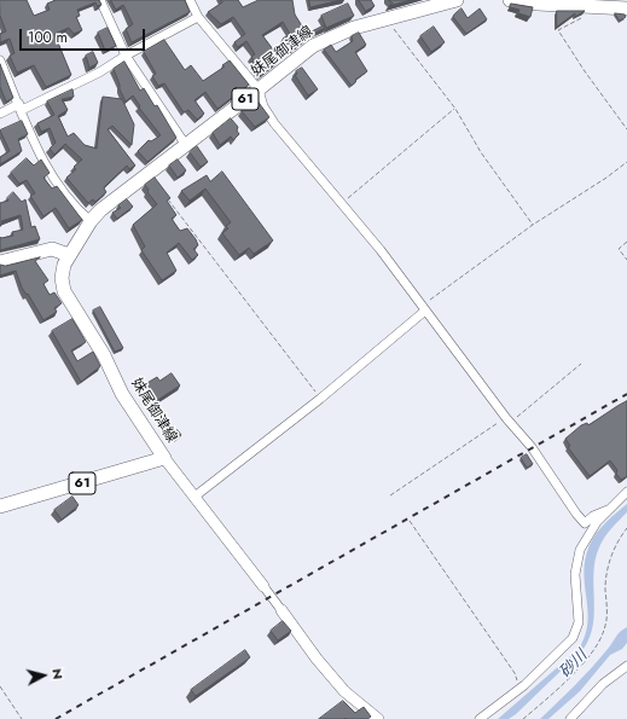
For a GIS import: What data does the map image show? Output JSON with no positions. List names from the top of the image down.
{
  "streets": {
    "main road": ["妹尾御津線", "61"]
  },
  "water": ["砂川"],
  "scale_bar": "100 m",
  "north": "right"
}
